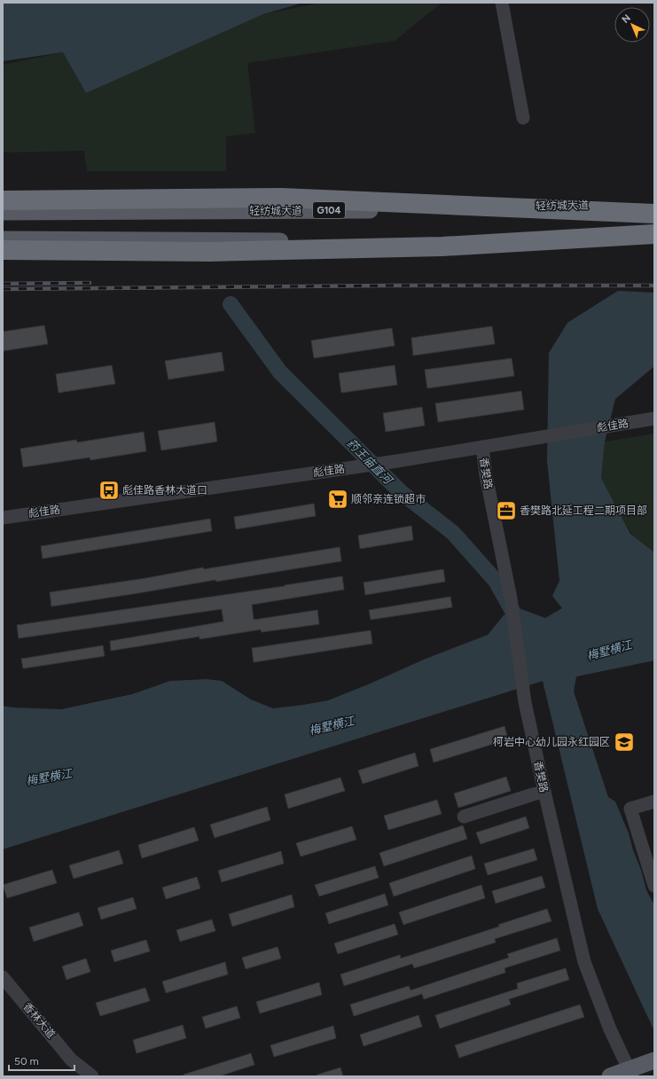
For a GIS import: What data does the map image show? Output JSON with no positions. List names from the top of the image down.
{
  "streets": {
    "main road": ["轻纺城大道", "G104"],
    "street": ["彪佳路", "香樊路", "香林大道"]
  },
  "crossings": [
    ["彪佳路", "香樊路"]
  ],
  "water": ["药王庙直河", "梅墅横江"],
  "places": {
    "bus stop": ["彪佳路香林大道口"],
    "supermarket": ["顺邻亲连锁超市"],
    "office": ["香樊路北延工程二期项目部"],
    "school or university": ["柯岩中心幼儿园永红园区"]
  },
  "scale_bar": "50 m",
  "north": "top left"
}
